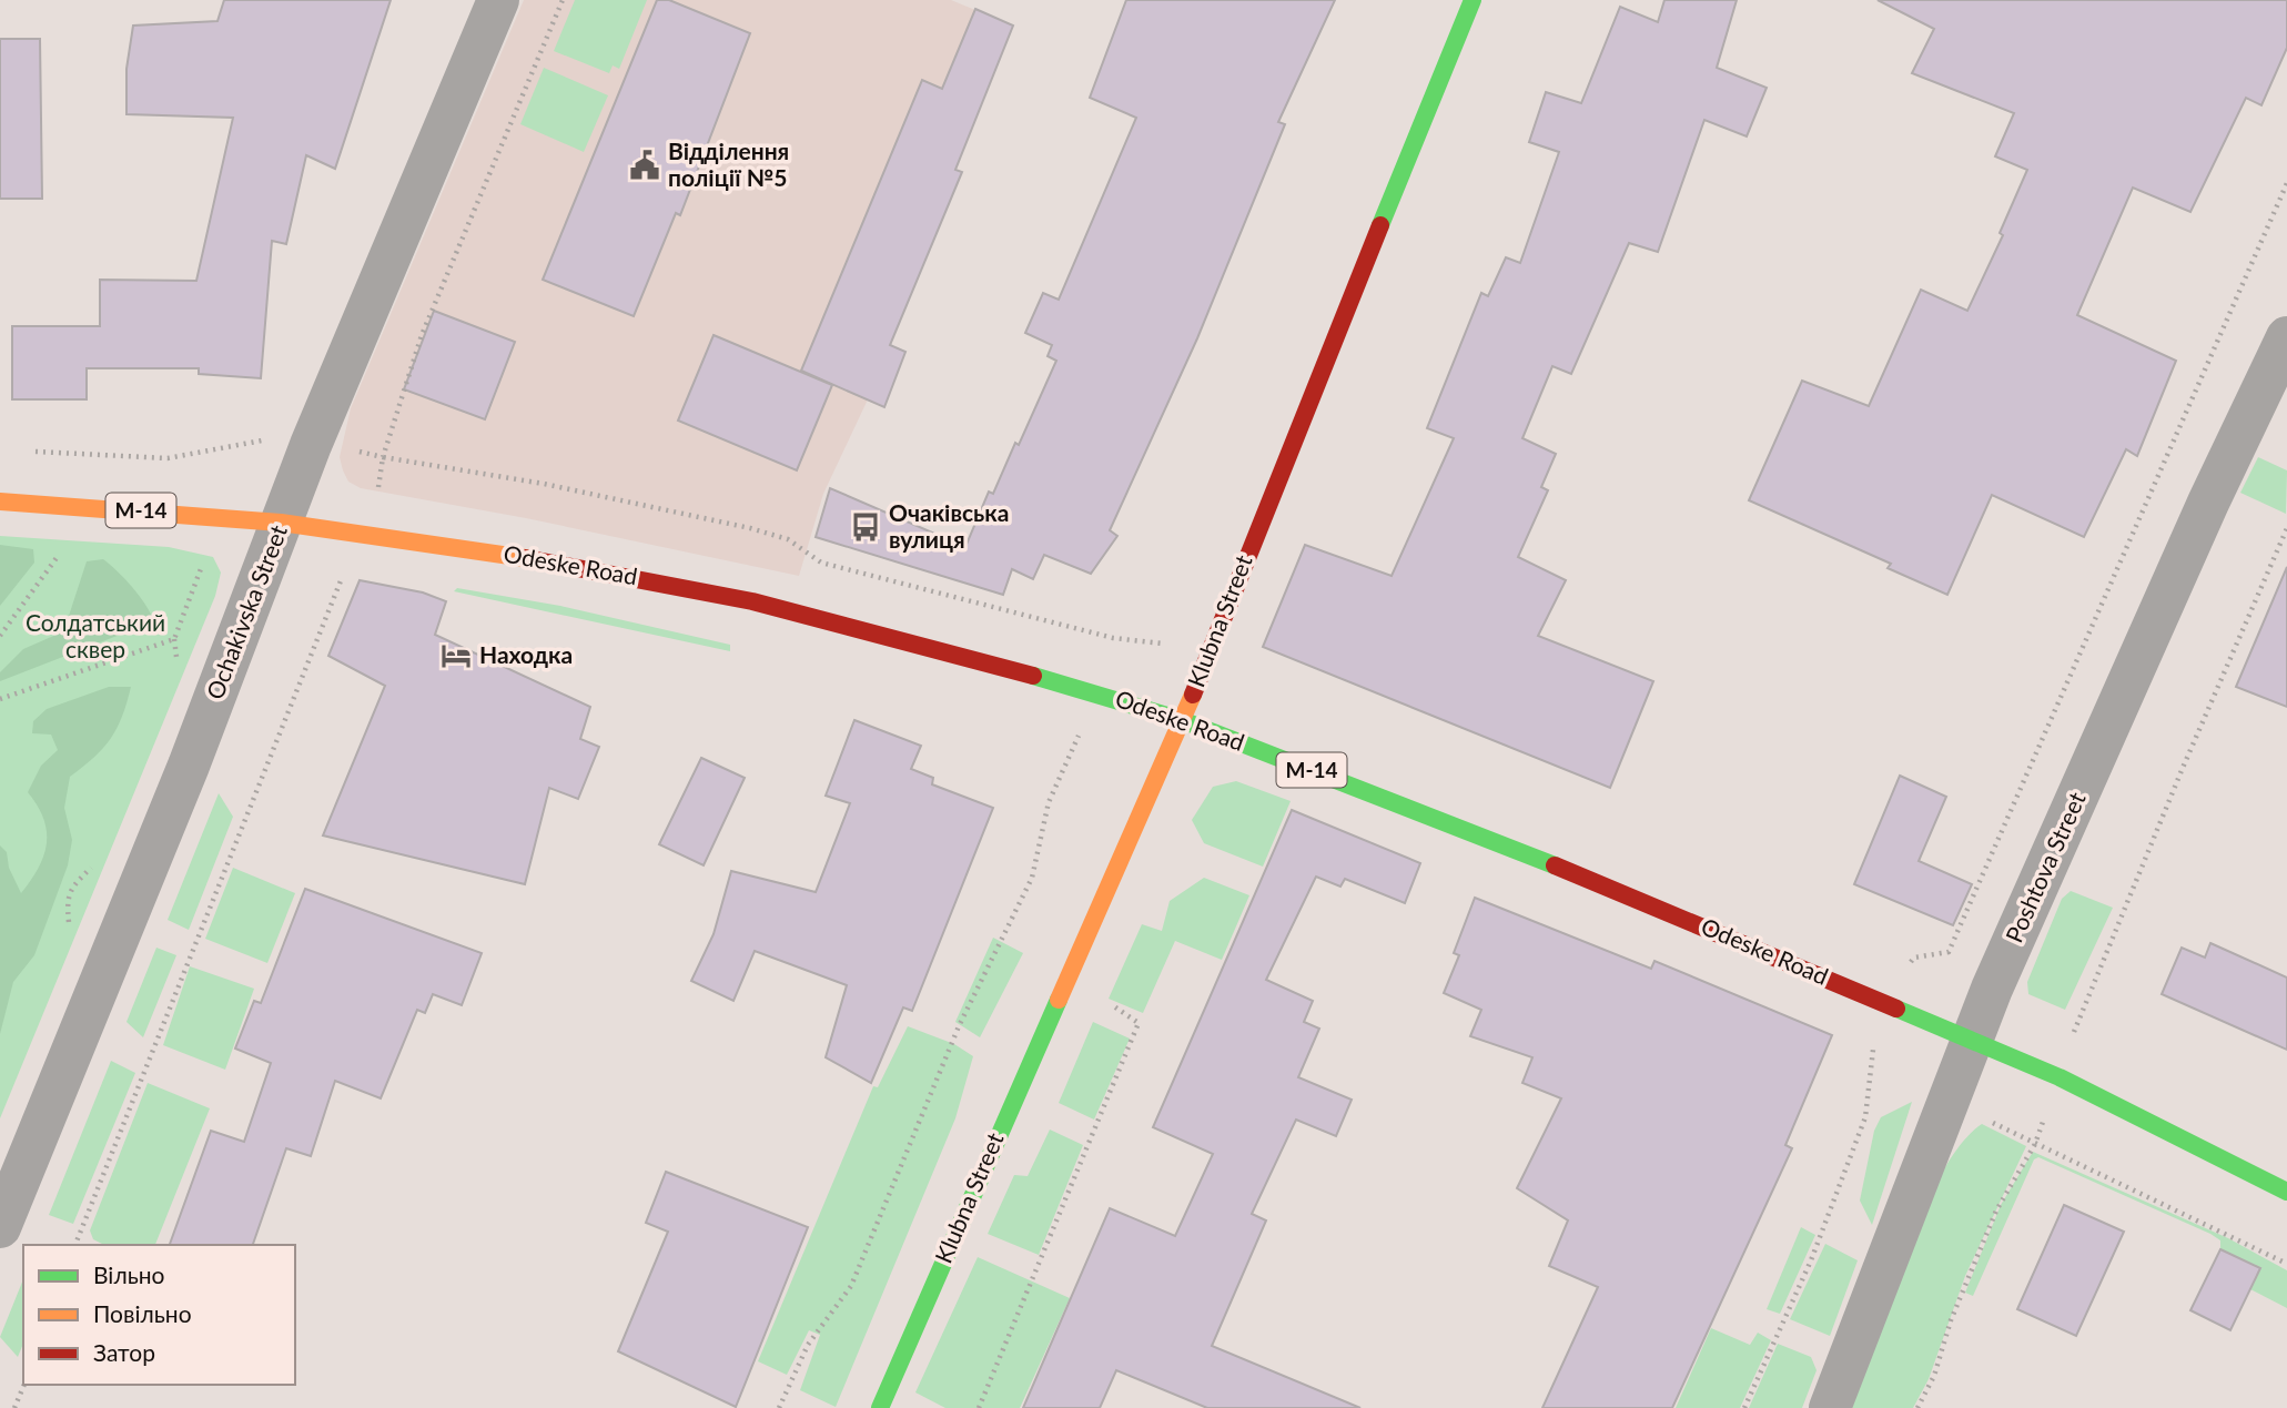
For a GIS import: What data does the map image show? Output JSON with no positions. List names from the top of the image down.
{
  "streets": {
    "main road": ["М-14", "Odeske Road", "Klubna Street"],
    "street": ["Ochakivska Street", "Poshtova Street"]
  },
  "crossings": [
    ["Odeske Road", "Ochakivska Street"],
    ["Odeske Road", "Klubna Street"],
    ["Odeske Road", "Poshtova Street"]
  ],
  "parks": ["Солдатський сквер"],
  "places": {
    "public building": ["Відділення поліції №5"],
    "bus stop": ["Очаківська вулиця"],
    "hotel": ["Находка"]
  },
  "legend": ["Вільно", "Повільно", "Затор"]
}
